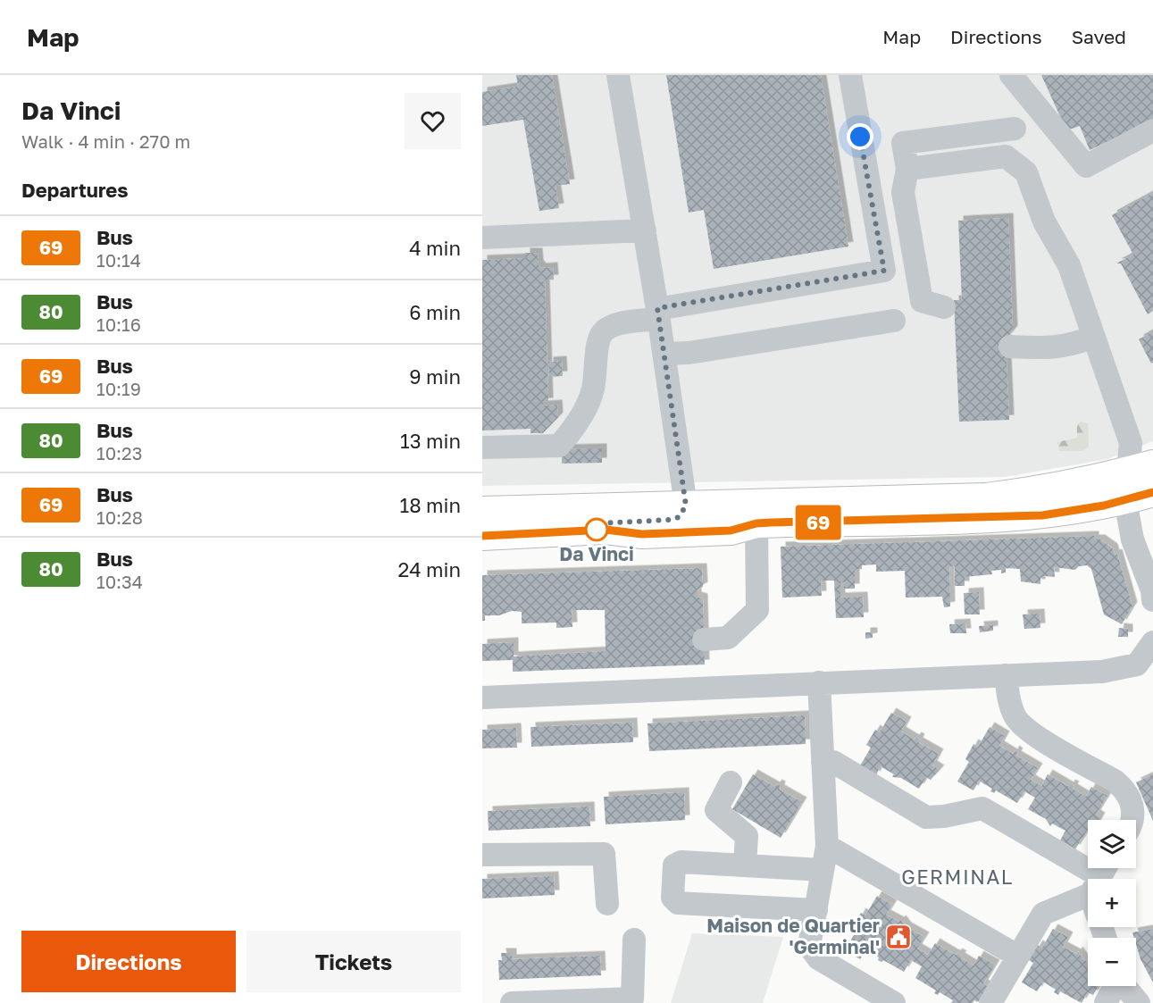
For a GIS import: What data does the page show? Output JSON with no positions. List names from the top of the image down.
{
  "districts": ["GERMINAL"],
  "places": {
    "other": ["Da Vinci"],
    "public building": ["Maison de Quartier 'Germinal'"]
  },
  "lines": ["bus line 69"],
  "page": {
    "header": "Map",
    "nav": ["Map", "Directions", "Saved"],
    "heading": [
      ["Da Vinci", "Walk · 4 min · 270 m"],
      "Departures"
    ],
    "on_map": "69",
    "list": [
      {
        "mark": "69",
        "name": "Bus",
        "note": "10:14",
        "value": "4 min"
      },
      {
        "mark": "80",
        "name": "Bus",
        "note": "10:16",
        "value": "6 min"
      },
      {
        "mark": "69",
        "name": "Bus",
        "note": "10:19",
        "value": "9 min"
      },
      {
        "mark": "80",
        "name": "Bus",
        "note": "10:23",
        "value": "13 min"
      },
      {
        "mark": "69",
        "name": "Bus",
        "note": "10:28",
        "value": "18 min"
      },
      {
        "mark": "80",
        "name": "Bus",
        "note": "10:34",
        "value": "24 min"
      }
    ],
    "map_buttons": ["+", "−"],
    "buttons": ["Directions", "Tickets"]
  }
}
